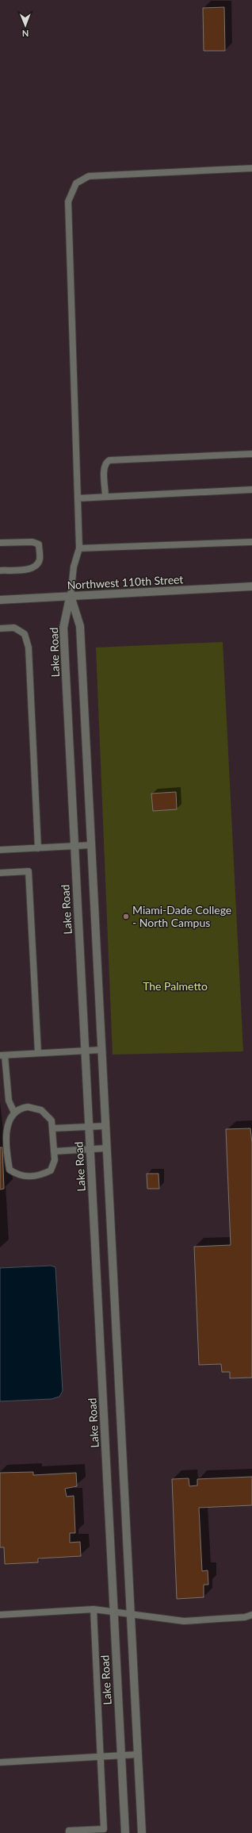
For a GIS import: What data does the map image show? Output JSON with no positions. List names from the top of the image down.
{
  "streets": {
    "street": ["Northwest 110th Street", "Lake Road"]
  },
  "crossings": [
    ["Northwest 110th Street", "Lake Road"]
  ],
  "parks": ["The Palmetto"],
  "places": ["Miami-Dade College - North Campus"],
  "north": "bottom"
}
